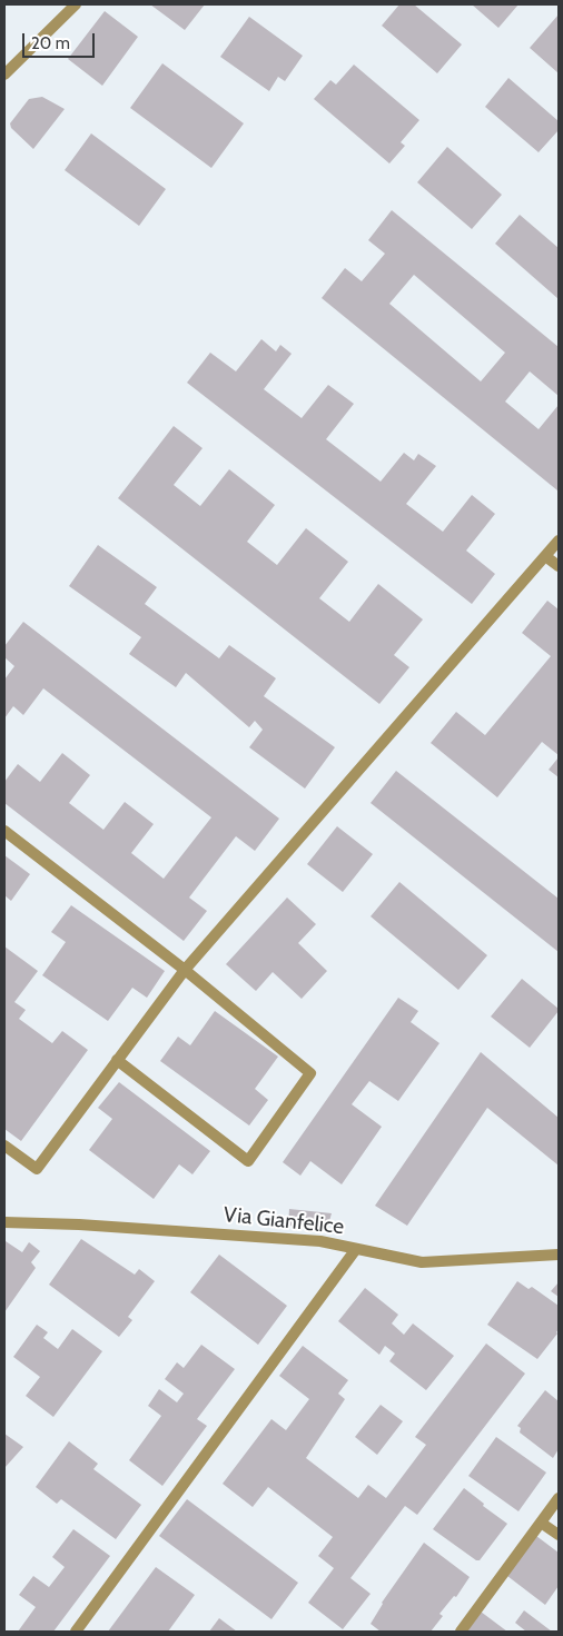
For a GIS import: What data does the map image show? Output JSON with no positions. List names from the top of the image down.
{
  "streets": {
    "street": ["Via Gianfelice"]
  },
  "scale_bar": "20 m"
}
